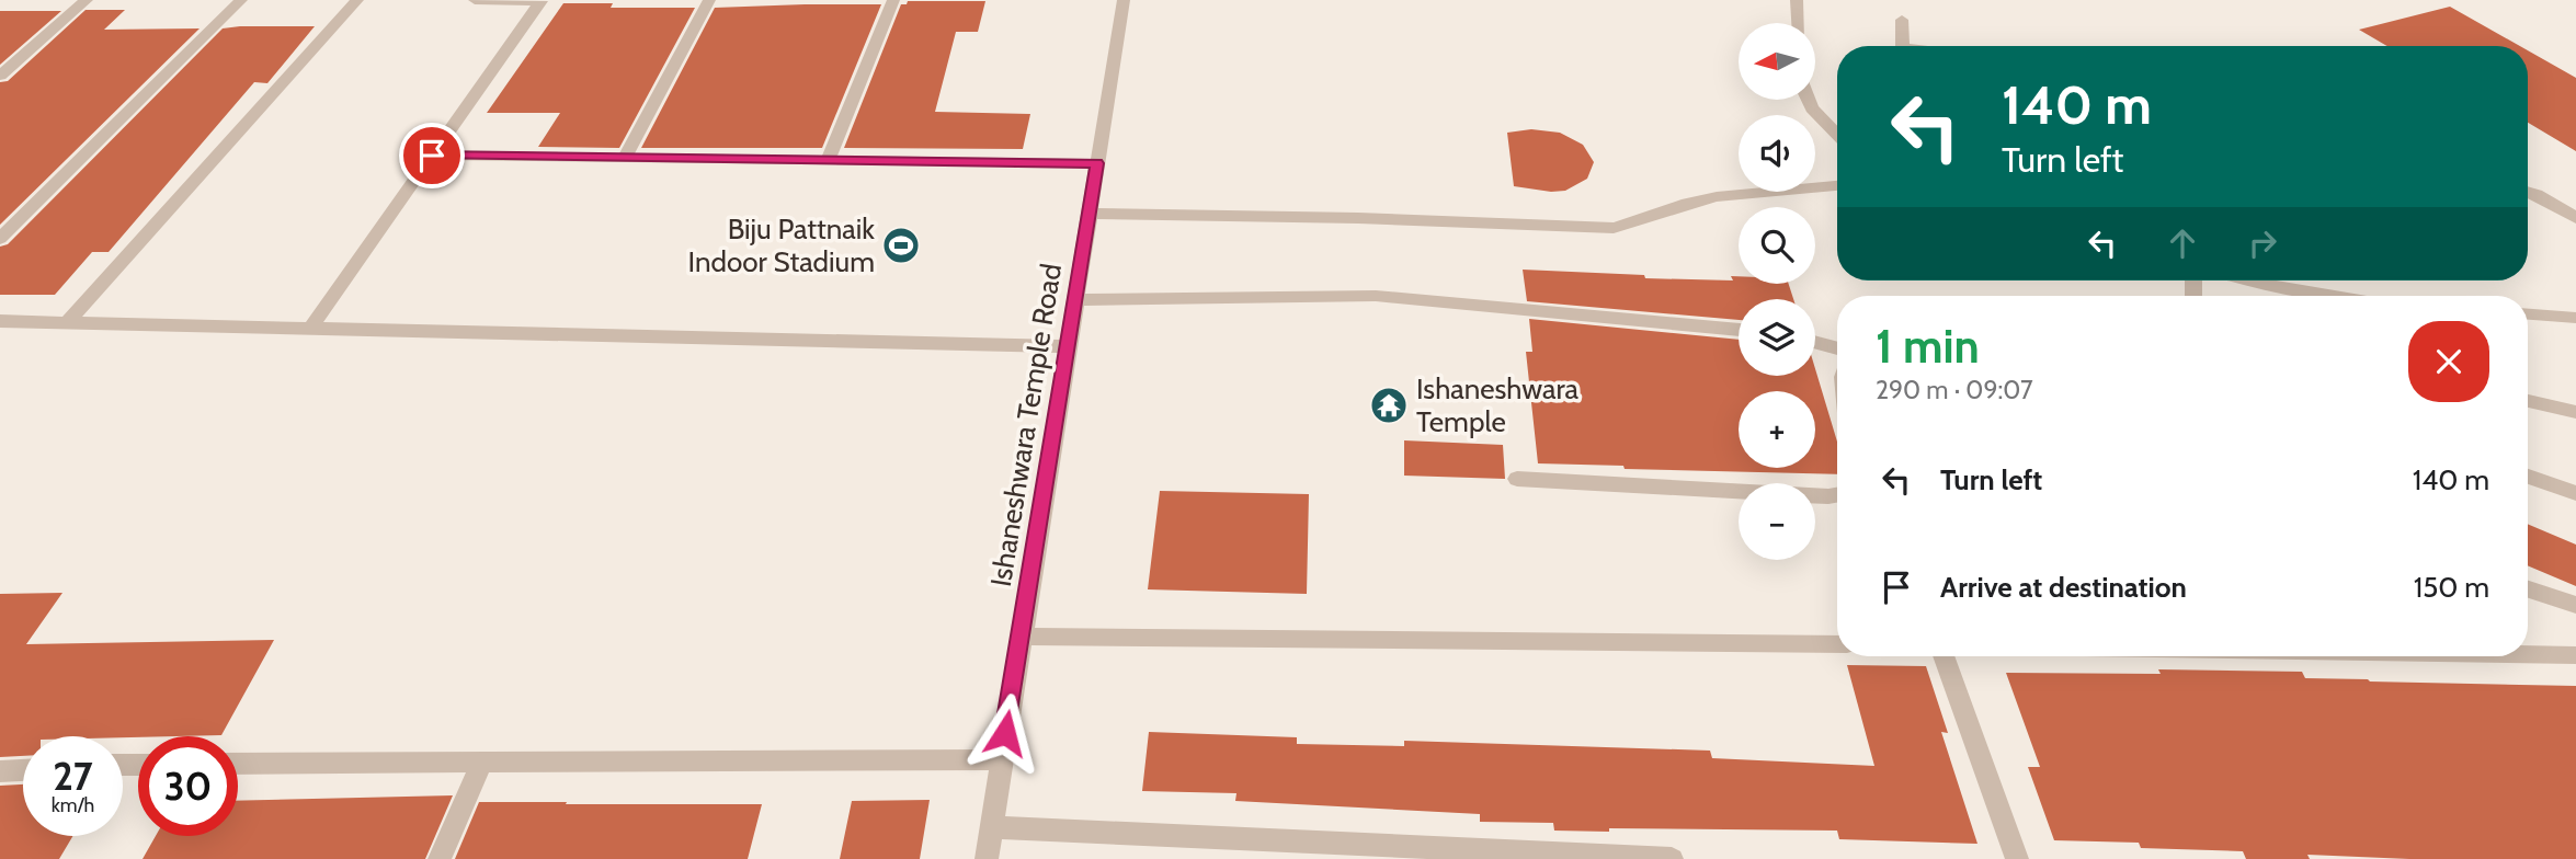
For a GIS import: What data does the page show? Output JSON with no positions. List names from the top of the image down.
{
  "streets": {
    "street": ["Ishaneshwara Temple Road"]
  },
  "places": {
    "sports": ["Biju Pattnaik Indoor Stadium"],
    "temple": ["Ishaneshwara Temple"]
  },
  "north": "left",
  "page": {
    "map_buttons": ["+", "−"],
    "turn": ["140 m", "Turn left"],
    "heading": ["1 min", "290 m · 09:07"],
    "list": [
      {
        "name": "Turn left",
        "value": "140 m"
      },
      {
        "name": "Arrive at destination",
        "value": "150 m"
      }
    ],
    "speed": "27 km/h",
    "limit": "30"
  }
}
